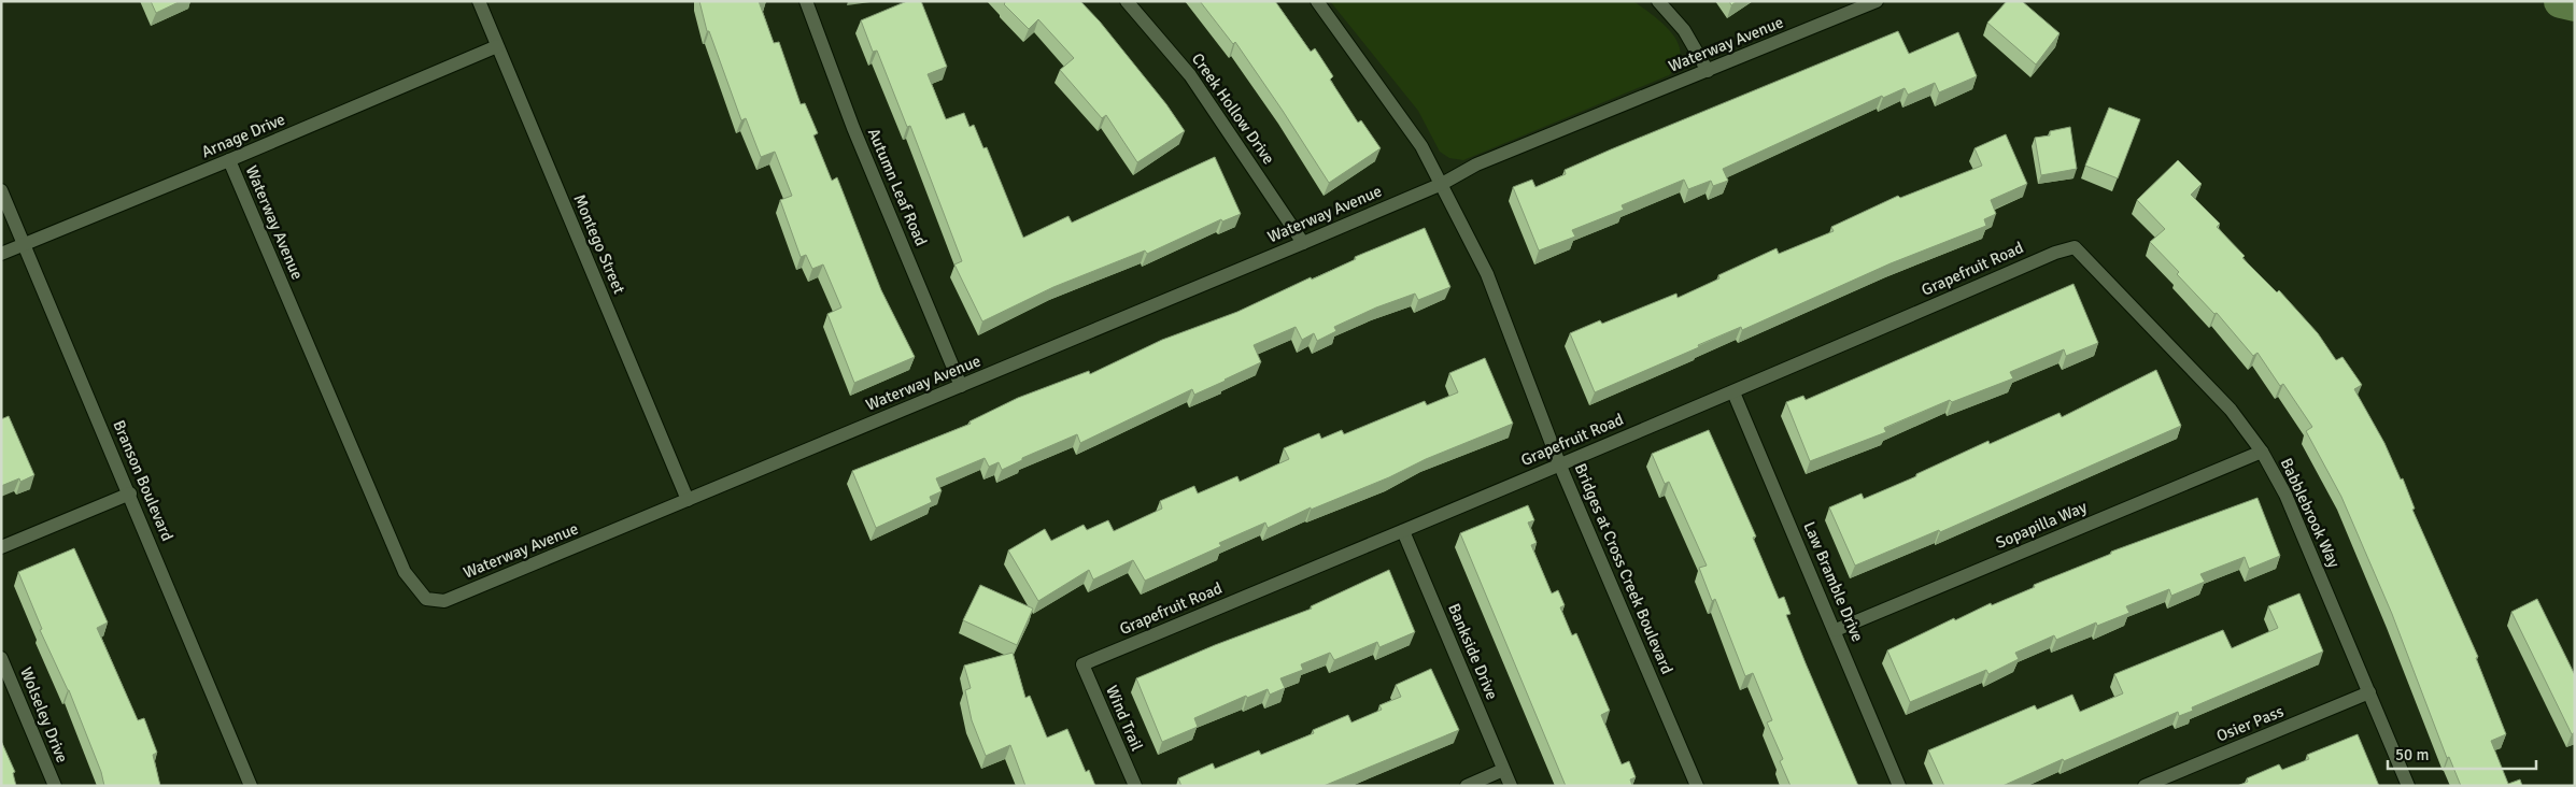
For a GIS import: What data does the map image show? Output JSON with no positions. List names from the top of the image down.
{
  "streets": {
    "street": [
      "Waterway Avenue",
      "Creek Hollow Drive",
      "Arnage Drive",
      "Autumn Leaf Road",
      "Montego Street",
      "Grapefruit Road",
      "Branson Boulevard",
      "Babblebrook Way",
      "Sopapilla Way",
      "Bridges at Cross Creek Boulevard",
      "Law Bramble Drive",
      "Bankside Drive",
      "Wolseley Drive",
      "Wind Trail",
      "Osier Pass"
    ]
  },
  "crossings": [
    ["Waterway Avenue", "Creek Hollow Drive"],
    ["Waterway Avenue", "Arnage Drive"],
    ["Waterway Avenue", "Autumn Leaf Road"],
    ["Waterway Avenue", "Montego Street"],
    ["Waterway Avenue", "Bridges at Cross Creek Boulevard"],
    ["Arnage Drive", "Montego Street"],
    ["Arnage Drive", "Branson Boulevard"],
    ["Grapefruit Road", "Babblebrook Way"],
    ["Grapefruit Road", "Bridges at Cross Creek Boulevard"],
    ["Grapefruit Road", "Law Bramble Drive"],
    ["Grapefruit Road", "Bankside Drive"],
    ["Grapefruit Road", "Wind Trail"],
    ["Babblebrook Way", "Sopapilla Way"],
    ["Babblebrook Way", "Osier Pass"],
    ["Sopapilla Way", "Law Bramble Drive"]
  ],
  "scale_bar": "50 m"
}
